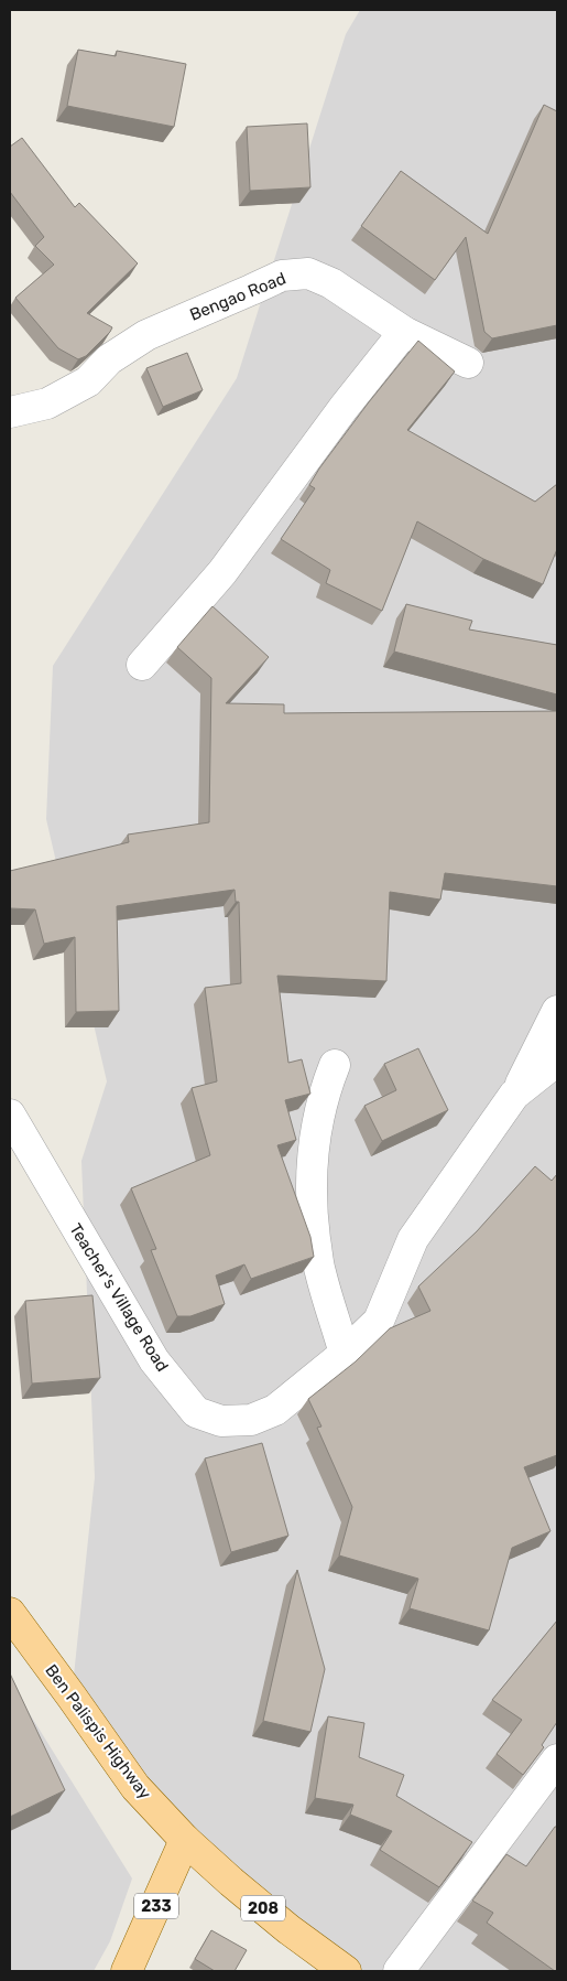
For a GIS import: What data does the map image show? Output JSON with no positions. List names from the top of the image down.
{
  "streets": {
    "main road": ["Ben Palispis Highway", "233", "208"],
    "street": ["Bengao Road", "Teacher's Village Road"]
  },
  "crossings": [
    ["Ben Palispis Highway", "233"]
  ]
}
